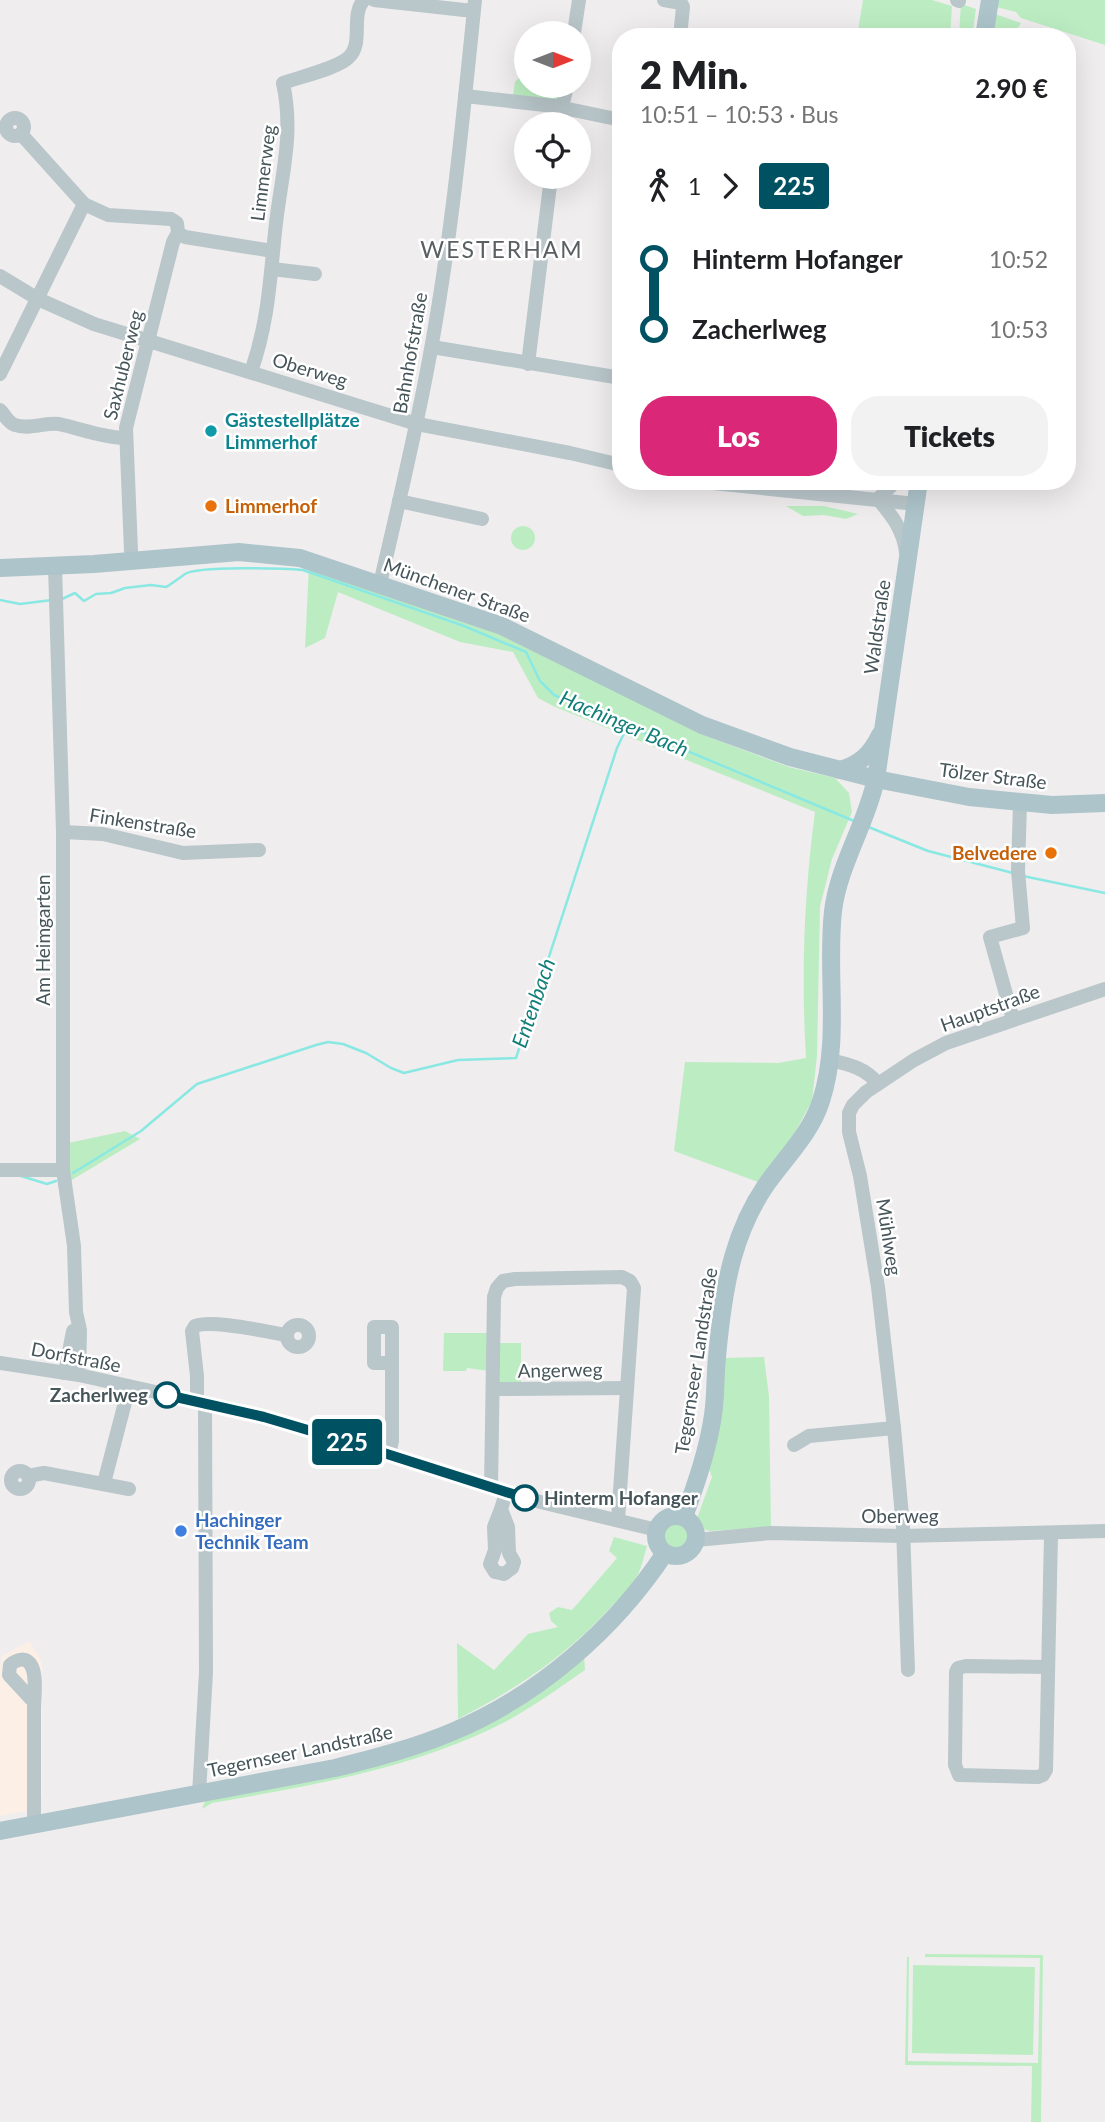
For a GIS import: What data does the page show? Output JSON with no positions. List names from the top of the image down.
{
  "streets": {
    "main road": [
      "Münchener Straße",
      "Waldstraße",
      "Tölzer Straße",
      "Tegernseer Landstraße"
    ],
    "street": [
      "Limmerweg",
      "Bahnhofstraße",
      "Saxhuberweg",
      "Oberweg",
      "Finkenstraße",
      "Am Heimgarten",
      "Hauptstraße",
      "Mühlweg",
      "Dorfstraße",
      "Angerweg"
    ]
  },
  "crossings": [
    ["Limmerweg", "Oberweg"],
    ["Bahnhofstraße", "Oberweg"],
    ["Bahnhofstraße", "Münchener Straße"],
    ["Saxhuberweg", "Oberweg"],
    ["Oberweg", "Mühlweg"],
    ["Oberweg", "Dorfstraße"],
    ["Oberweg", "Tegernseer Landstraße"],
    ["Münchener Straße", "Waldstraße"],
    ["Münchener Straße", "Tölzer Straße"],
    ["Münchener Straße", "Am Heimgarten"],
    ["Münchener Straße", "Tegernseer Landstraße"],
    ["Waldstraße", "Tölzer Straße"],
    ["Waldstraße", "Tegernseer Landstraße"],
    ["Tölzer Straße", "Tegernseer Landstraße"],
    ["Finkenstraße", "Am Heimgarten"],
    ["Am Heimgarten", "Dorfstraße"],
    ["Hauptstraße", "Mühlweg"],
    ["Dorfstraße", "Tegernseer Landstraße"]
  ],
  "districts": ["WESTERHAM"],
  "water": ["Hachinger Bach", "Entenbach"],
  "places": [
    "Gästestellplätze Limmerhof",
    "Limmerhof",
    "Belvedere",
    "Zacherlweg",
    "Hinterm Hofanger",
    "Hachinger Technik Team"
  ],
  "lines": ["bus line 225"],
  "north": "right",
  "page": {
    "on_map": "225",
    "heading": ["2 Min.", "10:51 – 10:53 · Bus", "2.90 €"],
    "legs": ["1", "225"],
    "list": [
      {
        "name": "Hinterm Hofanger",
        "value": "10:52"
      },
      {
        "name": "Zacherlweg",
        "value": "10:53"
      }
    ],
    "buttons": ["Los", "Tickets"]
  }
}
